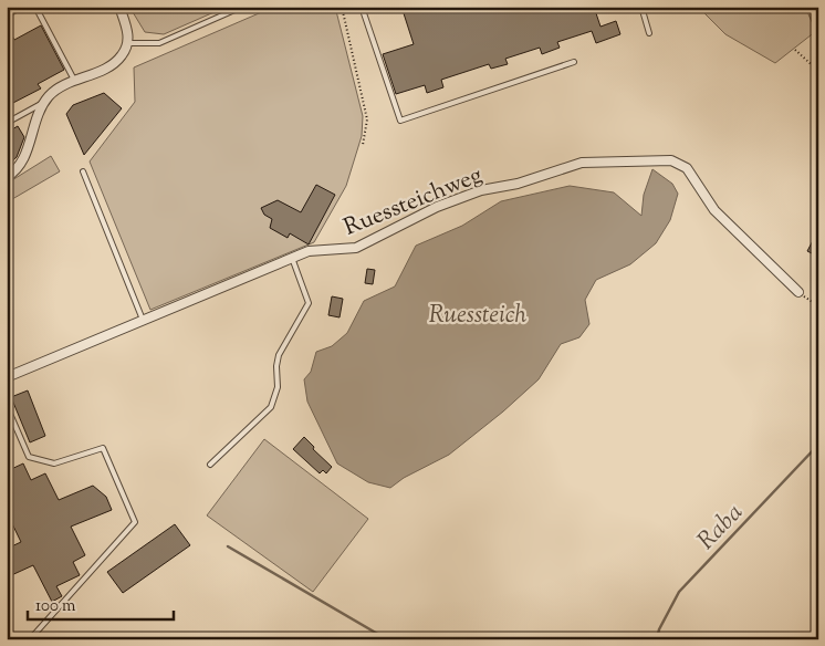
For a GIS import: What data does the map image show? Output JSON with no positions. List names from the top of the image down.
{
  "streets": {
    "street": ["Ruessteichweg"]
  },
  "water": ["Ruessteich", "Raba"],
  "scale_bar": "100 m"
}
